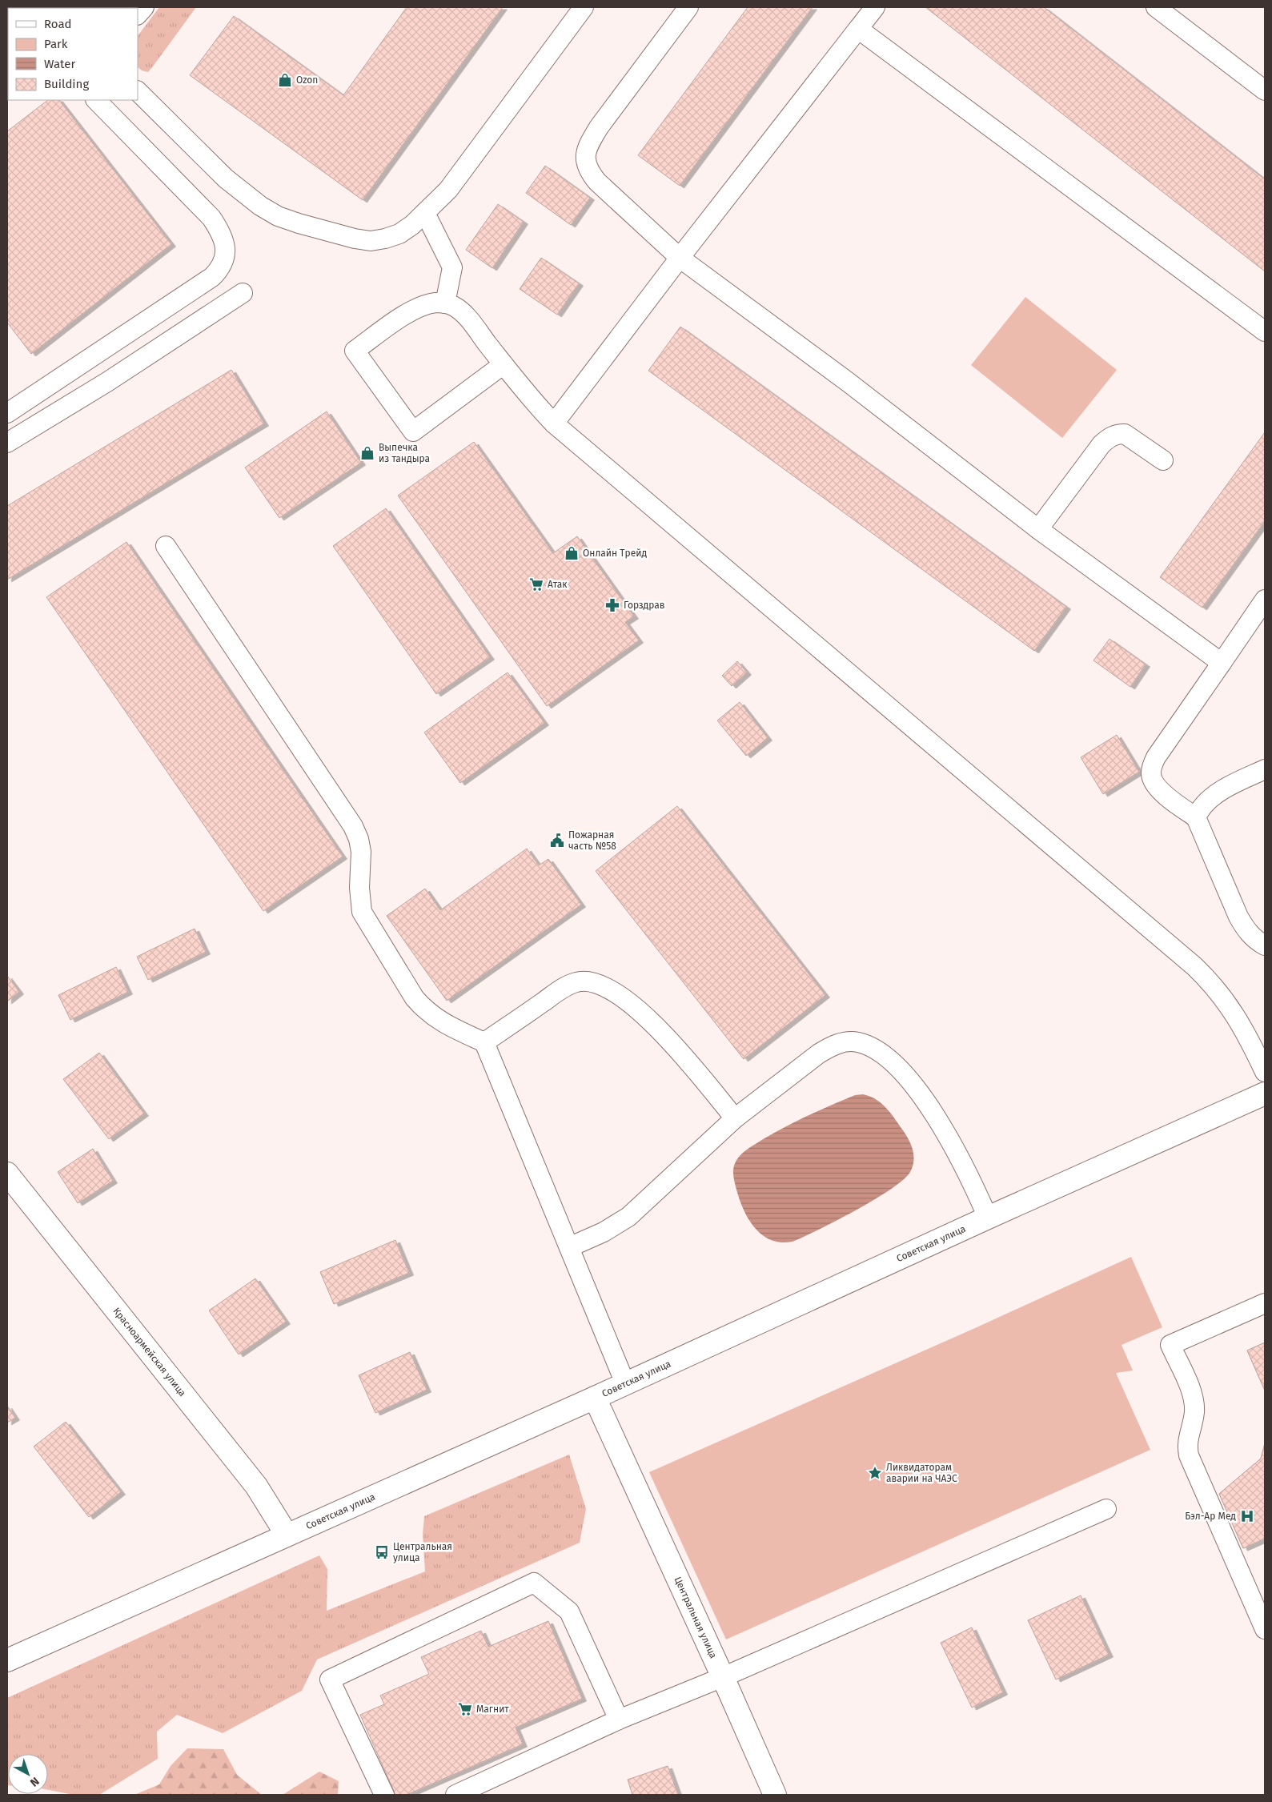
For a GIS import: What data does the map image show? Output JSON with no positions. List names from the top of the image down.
{
  "streets": {
    "main road": ["Советская улица", "Красноармейская улица", "Центральная улица"]
  },
  "crossings": [
    ["Советская улица", "Красноармейская улица"],
    ["Советская улица", "Центральная улица"]
  ],
  "places": {
    "shop": ["Ozon", "Выпечка из тандыра", "Онлайн Трейд"],
    "supermarket": ["Атак", "Магнит"],
    "pharmacy": ["Горздрав"],
    "public building": ["Пожарная часть №58"],
    "place": ["Ликвидаторам аварии на ЧАЭС"],
    "hospital": ["Бэл-Ар Мед"],
    "bus stop": ["Центральная улица"]
  },
  "legend": [
    "Road",
    "Park",
    "Water",
    "Building"
  ],
  "north": "bottom right"
}
